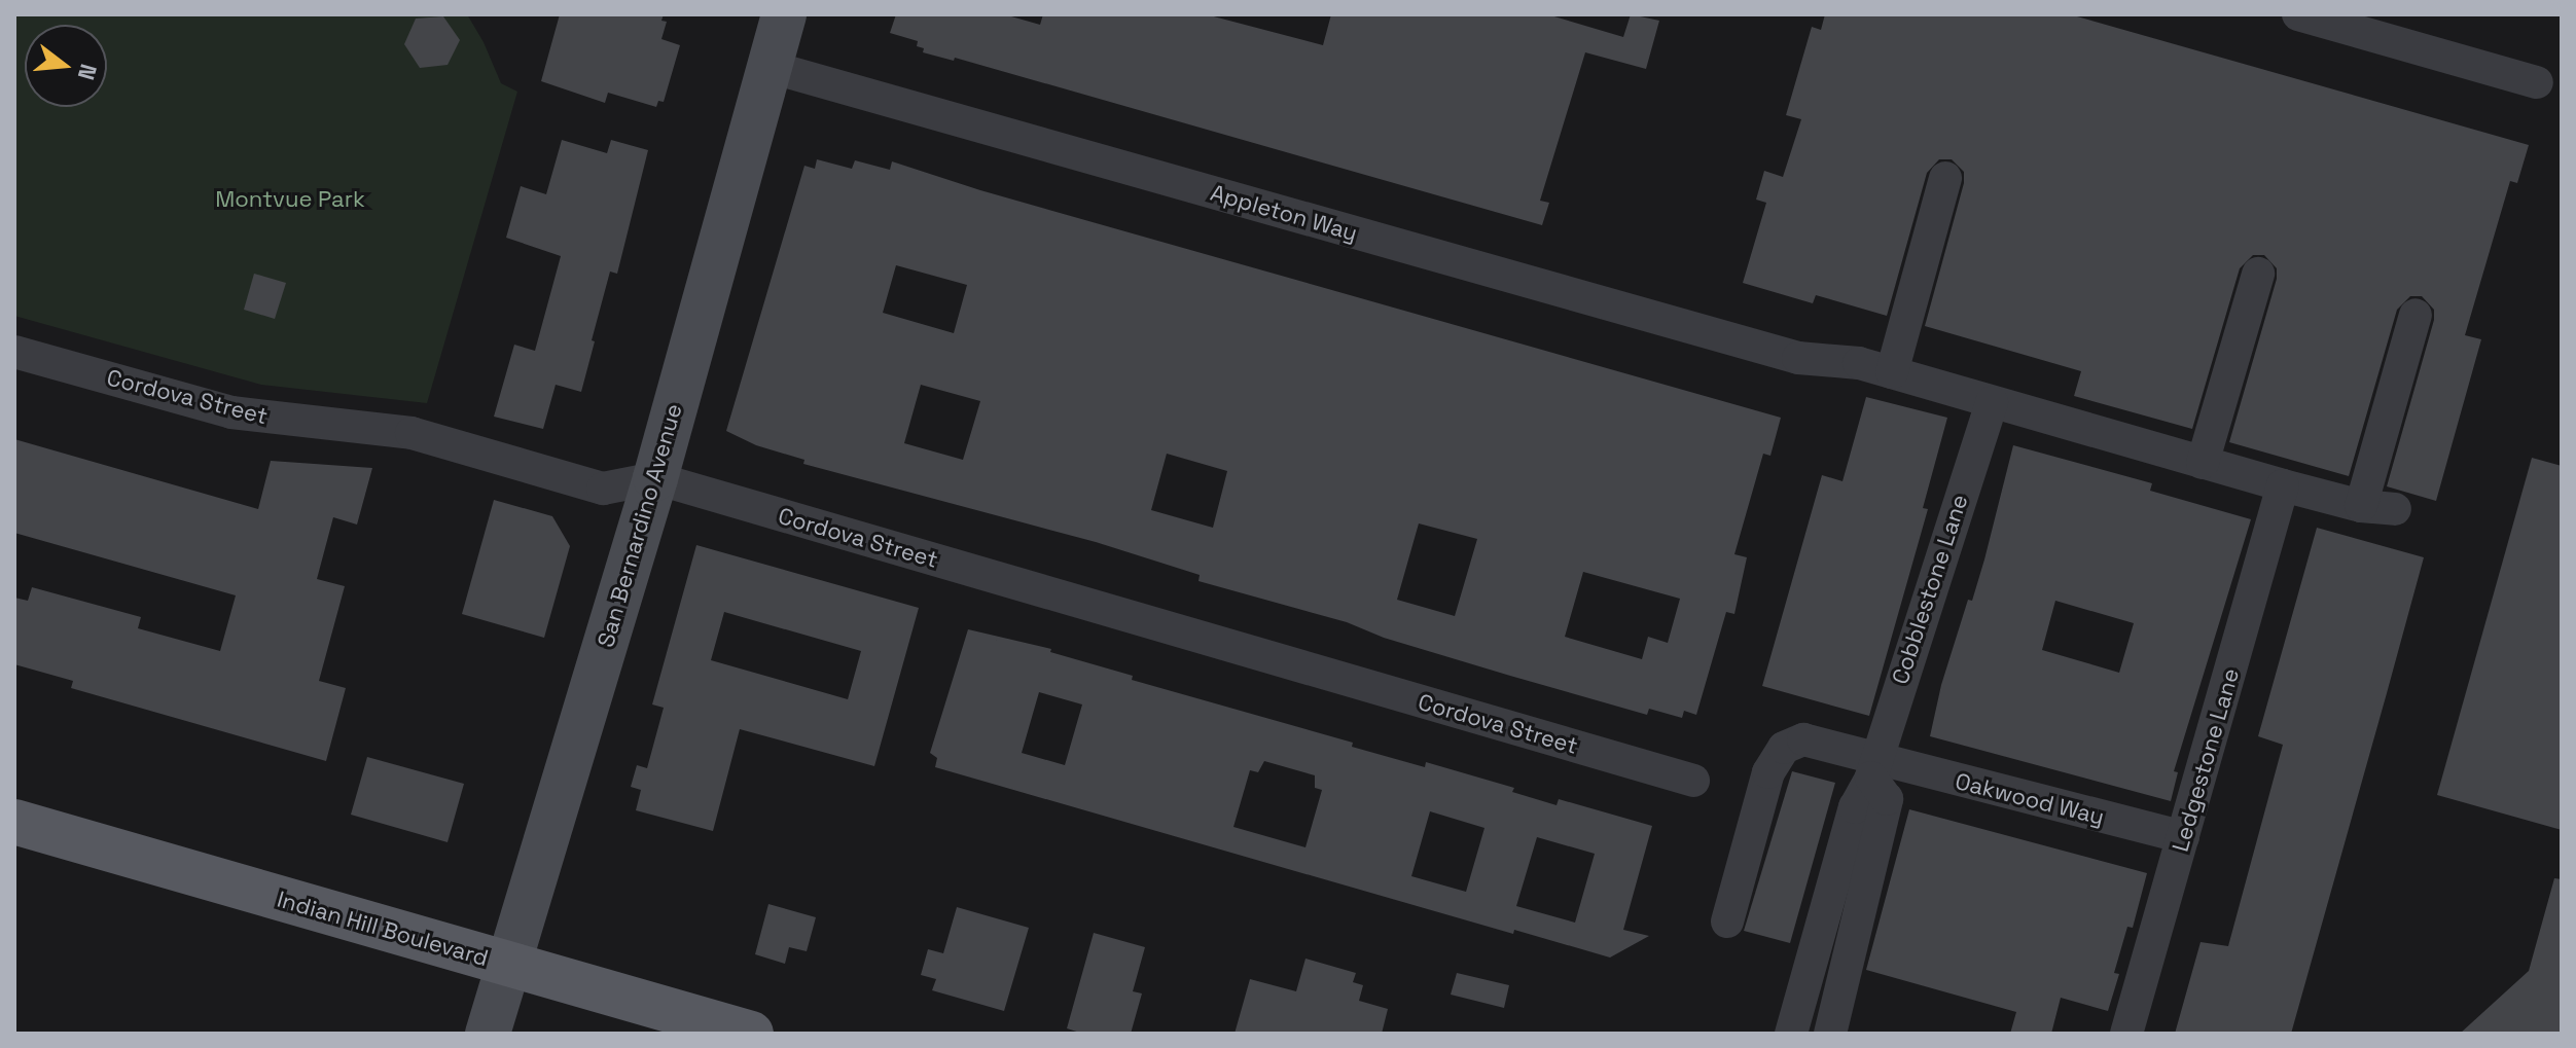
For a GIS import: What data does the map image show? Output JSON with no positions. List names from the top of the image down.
{
  "streets": {
    "main road": ["San Bernardino Avenue", "Indian Hill Boulevard"],
    "street": [
      "Appleton Way",
      "Cordova Street",
      "Cobblestone Lane",
      "Ledgestone Lane",
      "Oakwood Way"
    ]
  },
  "crossings": [
    ["Appleton Way", "San Bernardino Avenue"],
    ["Appleton Way", "Cobblestone Lane"],
    ["Appleton Way", "Ledgestone Lane"],
    ["Cordova Street", "San Bernardino Avenue"],
    ["San Bernardino Avenue", "Indian Hill Boulevard"],
    ["Cobblestone Lane", "Oakwood Way"],
    ["Ledgestone Lane", "Oakwood Way"]
  ],
  "parks": ["Montvue Park"],
  "north": "right"
}
